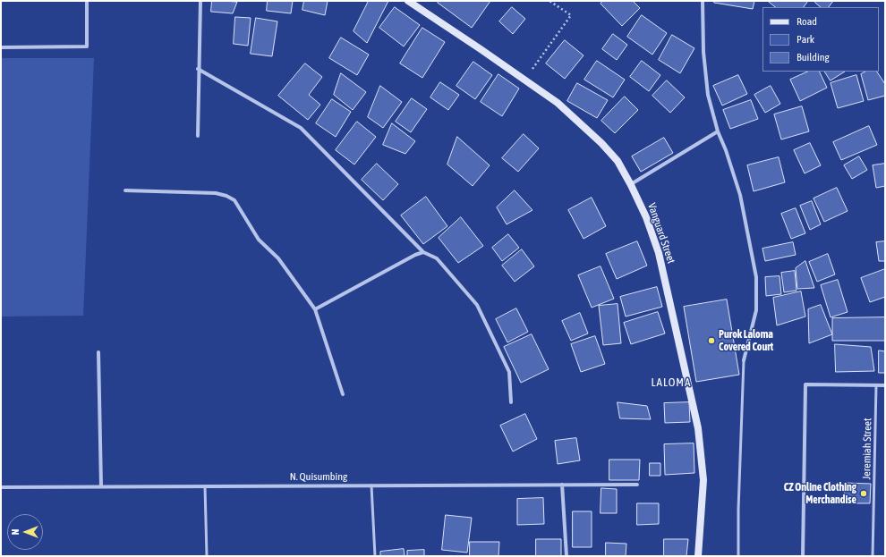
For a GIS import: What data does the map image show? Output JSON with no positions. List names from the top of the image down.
{
  "streets": {
    "street": ["Vanguard Street", "N. Quisumbing"],
    "lane": ["Jeremiah Street"]
  },
  "districts": ["LALOMA"],
  "places": ["Purok Laloma Covered Court", "CZ Online Clothing Merchandise"],
  "legend": ["Road", "Park", "Building"],
  "north": "left"
}
